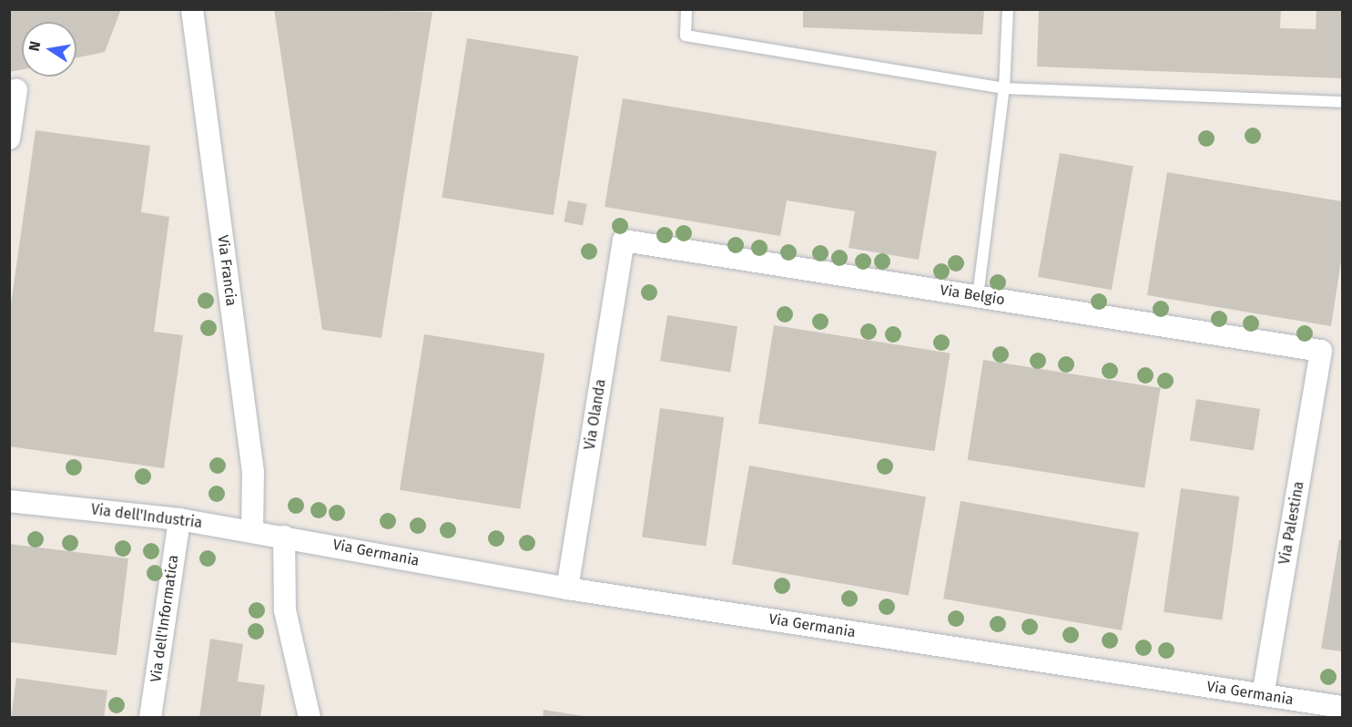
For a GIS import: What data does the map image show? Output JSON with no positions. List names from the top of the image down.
{
  "streets": {
    "street": [
      "Via Francia",
      "Via Belgio",
      "Via Olanda",
      "Via dell'Industria",
      "Via Palestina",
      "Via Germania",
      "Via dell'Informatica"
    ]
  },
  "crossings": [
    ["Via Francia", "Via dell'Industria"],
    ["Via Belgio", "Via Olanda"],
    ["Via Belgio", "Via Palestina"],
    ["Via Olanda", "Via Germania"],
    ["Via dell'Industria", "Via Germania"],
    ["Via dell'Industria", "Via dell'Informatica"],
    ["Via Palestina", "Via Germania"]
  ],
  "north": "left"
}
